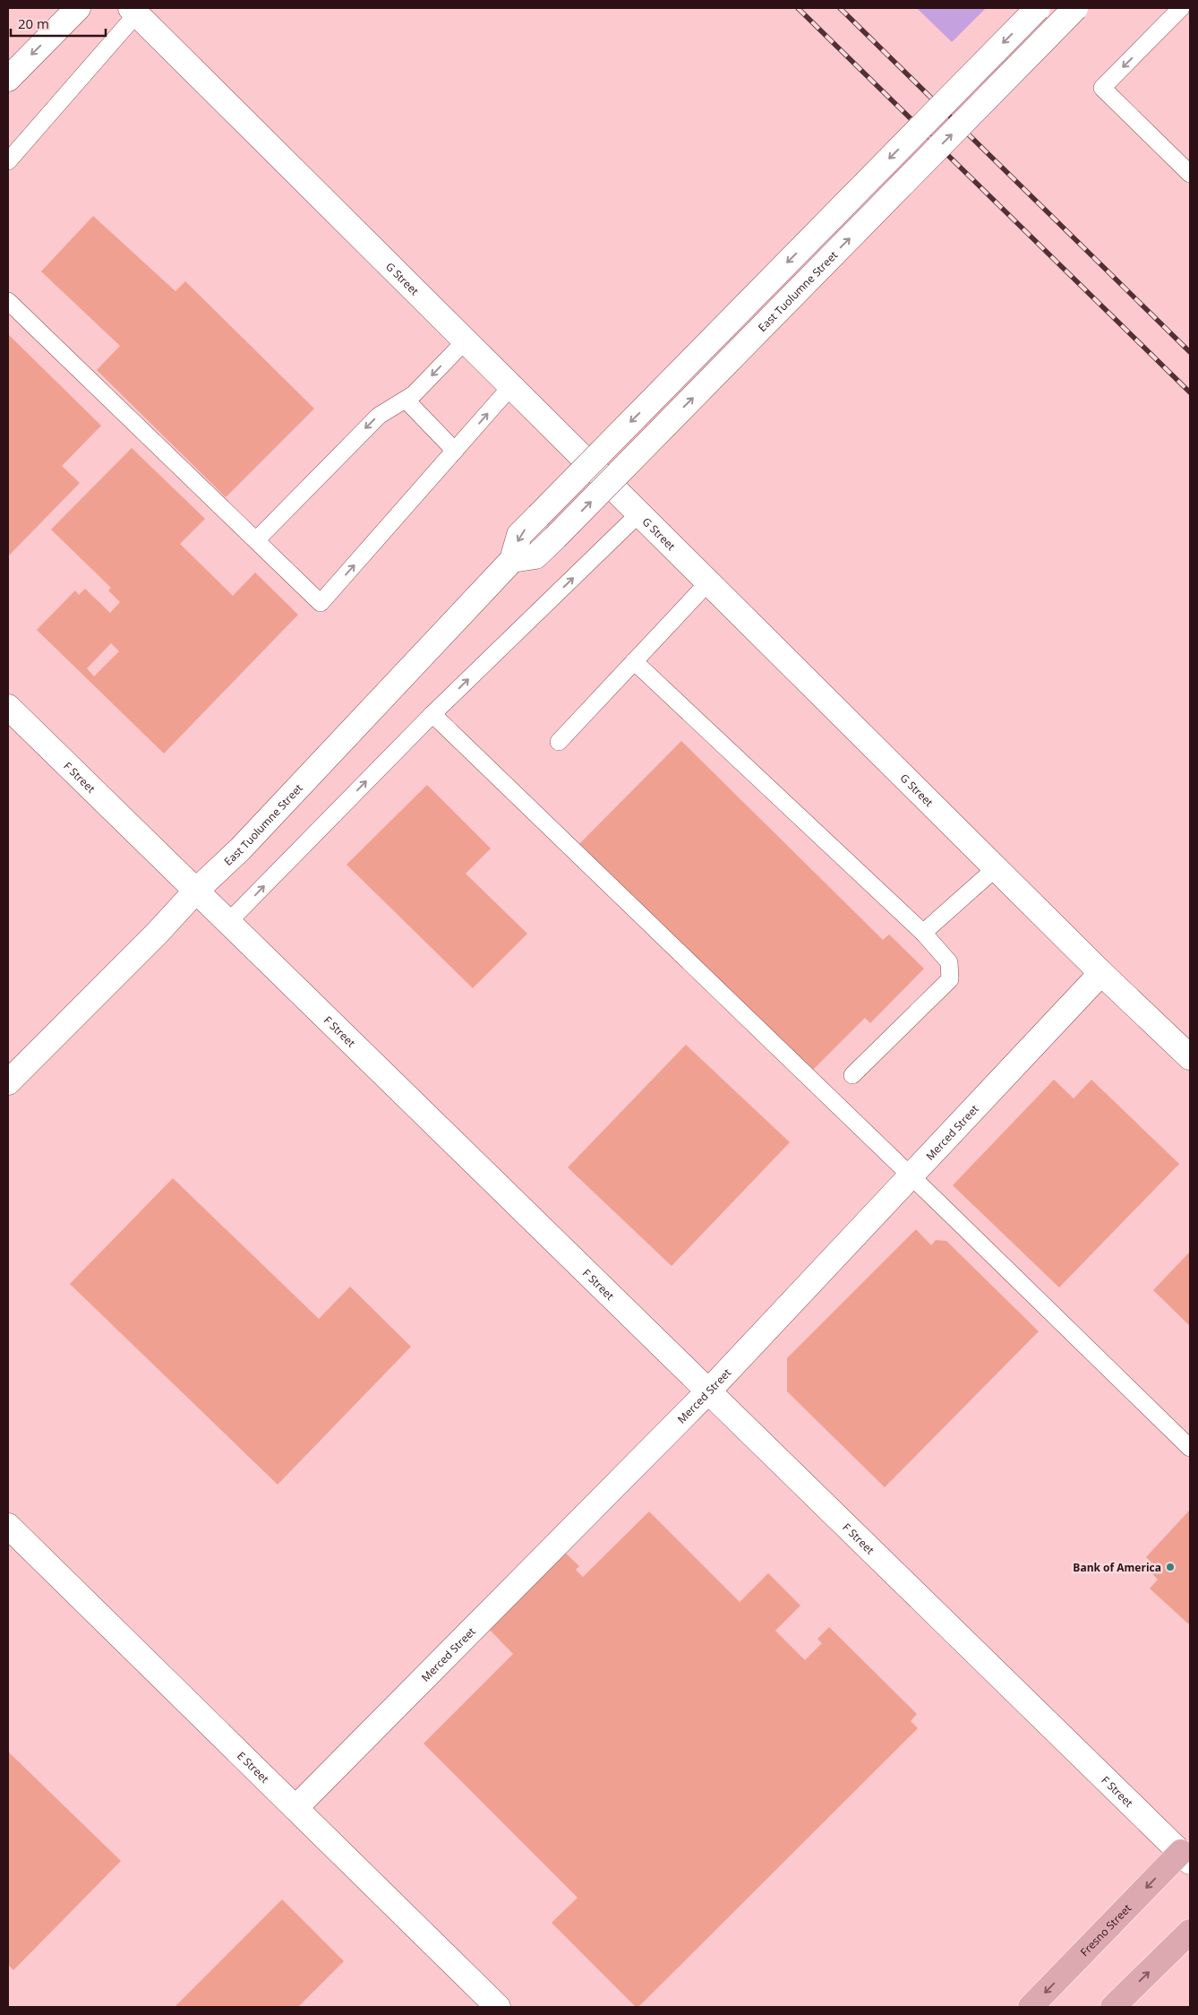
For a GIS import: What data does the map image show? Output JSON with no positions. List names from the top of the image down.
{
  "streets": {
    "main road": ["Fresno Street"],
    "street": [
      "G Street",
      "East Tuolumne Street",
      "F Street",
      "Merced Street",
      "E Street"
    ]
  },
  "crossings": [
    ["G Street", "Merced Street"],
    ["East Tuolumne Street", "F Street"],
    ["F Street", "Merced Street"],
    ["F Street", "Fresno Street"],
    ["Merced Street", "E Street"]
  ],
  "places": ["Bank of America"],
  "scale_bar": "20 m"
}
